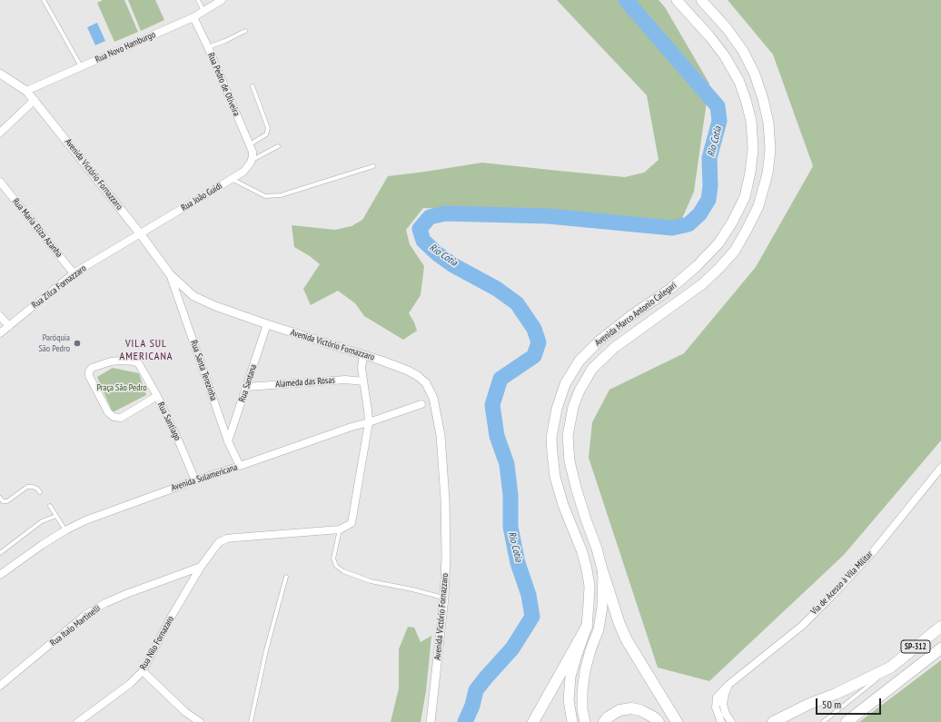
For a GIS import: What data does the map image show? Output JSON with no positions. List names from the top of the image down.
{
  "streets": {
    "main road": ["Avenida Marco Antonio Calegari", "SP-312"],
    "street": [
      "Rua Novo Hamburgo",
      "Rua Pedro de Oliveira",
      "Avenida Victório Fornazzaro",
      "Rua João Guidi",
      "Rua Maria Eliza Azanha",
      "Rua Zilca Fornazzaro",
      "Rua Santa Terezinha",
      "Alameda das Rosas",
      "Rua Santana",
      "Rua Santiago",
      "Avenida Sulamericana",
      "Via de Acesso à Vila Militar",
      "Rua Italo Martinelli",
      "Rua Nilo Fornazaro"
    ]
  },
  "crossings": [
    ["Rua Novo Hamburgo", "Rua Pedro de Oliveira"],
    ["Rua Novo Hamburgo", "Avenida Victório Fornazzaro"],
    ["Rua Pedro de Oliveira", "Rua João Guidi"],
    ["Avenida Victório Fornazzaro", "Rua João Guidi"],
    ["Avenida Victório Fornazzaro", "Rua Zilca Fornazzaro"],
    ["Avenida Victório Fornazzaro", "Rua Santa Terezinha"],
    ["Avenida Victório Fornazzaro", "Rua Santana"],
    ["Rua João Guidi", "Rua Zilca Fornazzaro"],
    ["Rua Maria Eliza Azanha", "Rua Zilca Fornazzaro"],
    ["Rua Santa Terezinha", "Rua Santana"],
    ["Rua Santa Terezinha", "Avenida Sulamericana"],
    ["Alameda das Rosas", "Rua Santana"],
    ["Rua Santiago", "Avenida Sulamericana"],
    ["Rua Italo Martinelli", "Rua Nilo Fornazaro"]
  ],
  "districts": ["VILA SUL AMERICANA"],
  "water": ["Rio Cotia"],
  "parks": ["Praça São Pedro"],
  "places": ["Paróquia São Pedro"],
  "scale_bar": "50 m"
}
